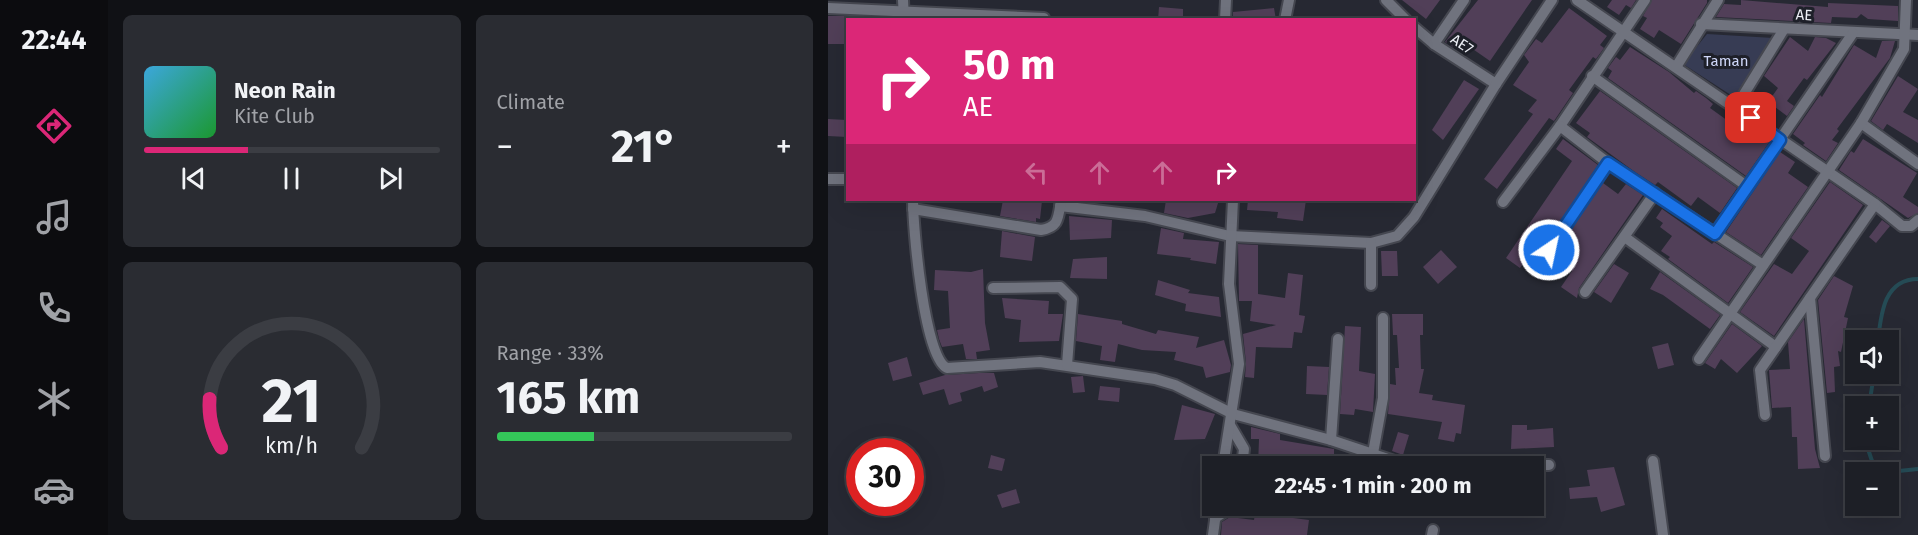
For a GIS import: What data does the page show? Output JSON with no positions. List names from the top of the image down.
{
  "streets": {
    "street": ["AE", "AE7"]
  },
  "parks": ["Taman"],
  "page": {
    "tabs": "22:44",
    "tile": [
      "Climate",
      ["Range · 33%", "165 km"]
    ],
    "turn": ["50 m", "AE"],
    "song": ["Neon Rain", "Kite Club"],
    "heat": ["−", "21°", "+"],
    "map_buttons": ["+", "−"],
    "limit": "30",
    "trip": "22:45 · 1 min · 200 m",
    "gauge": ["21", "km/h"]
  }
}
